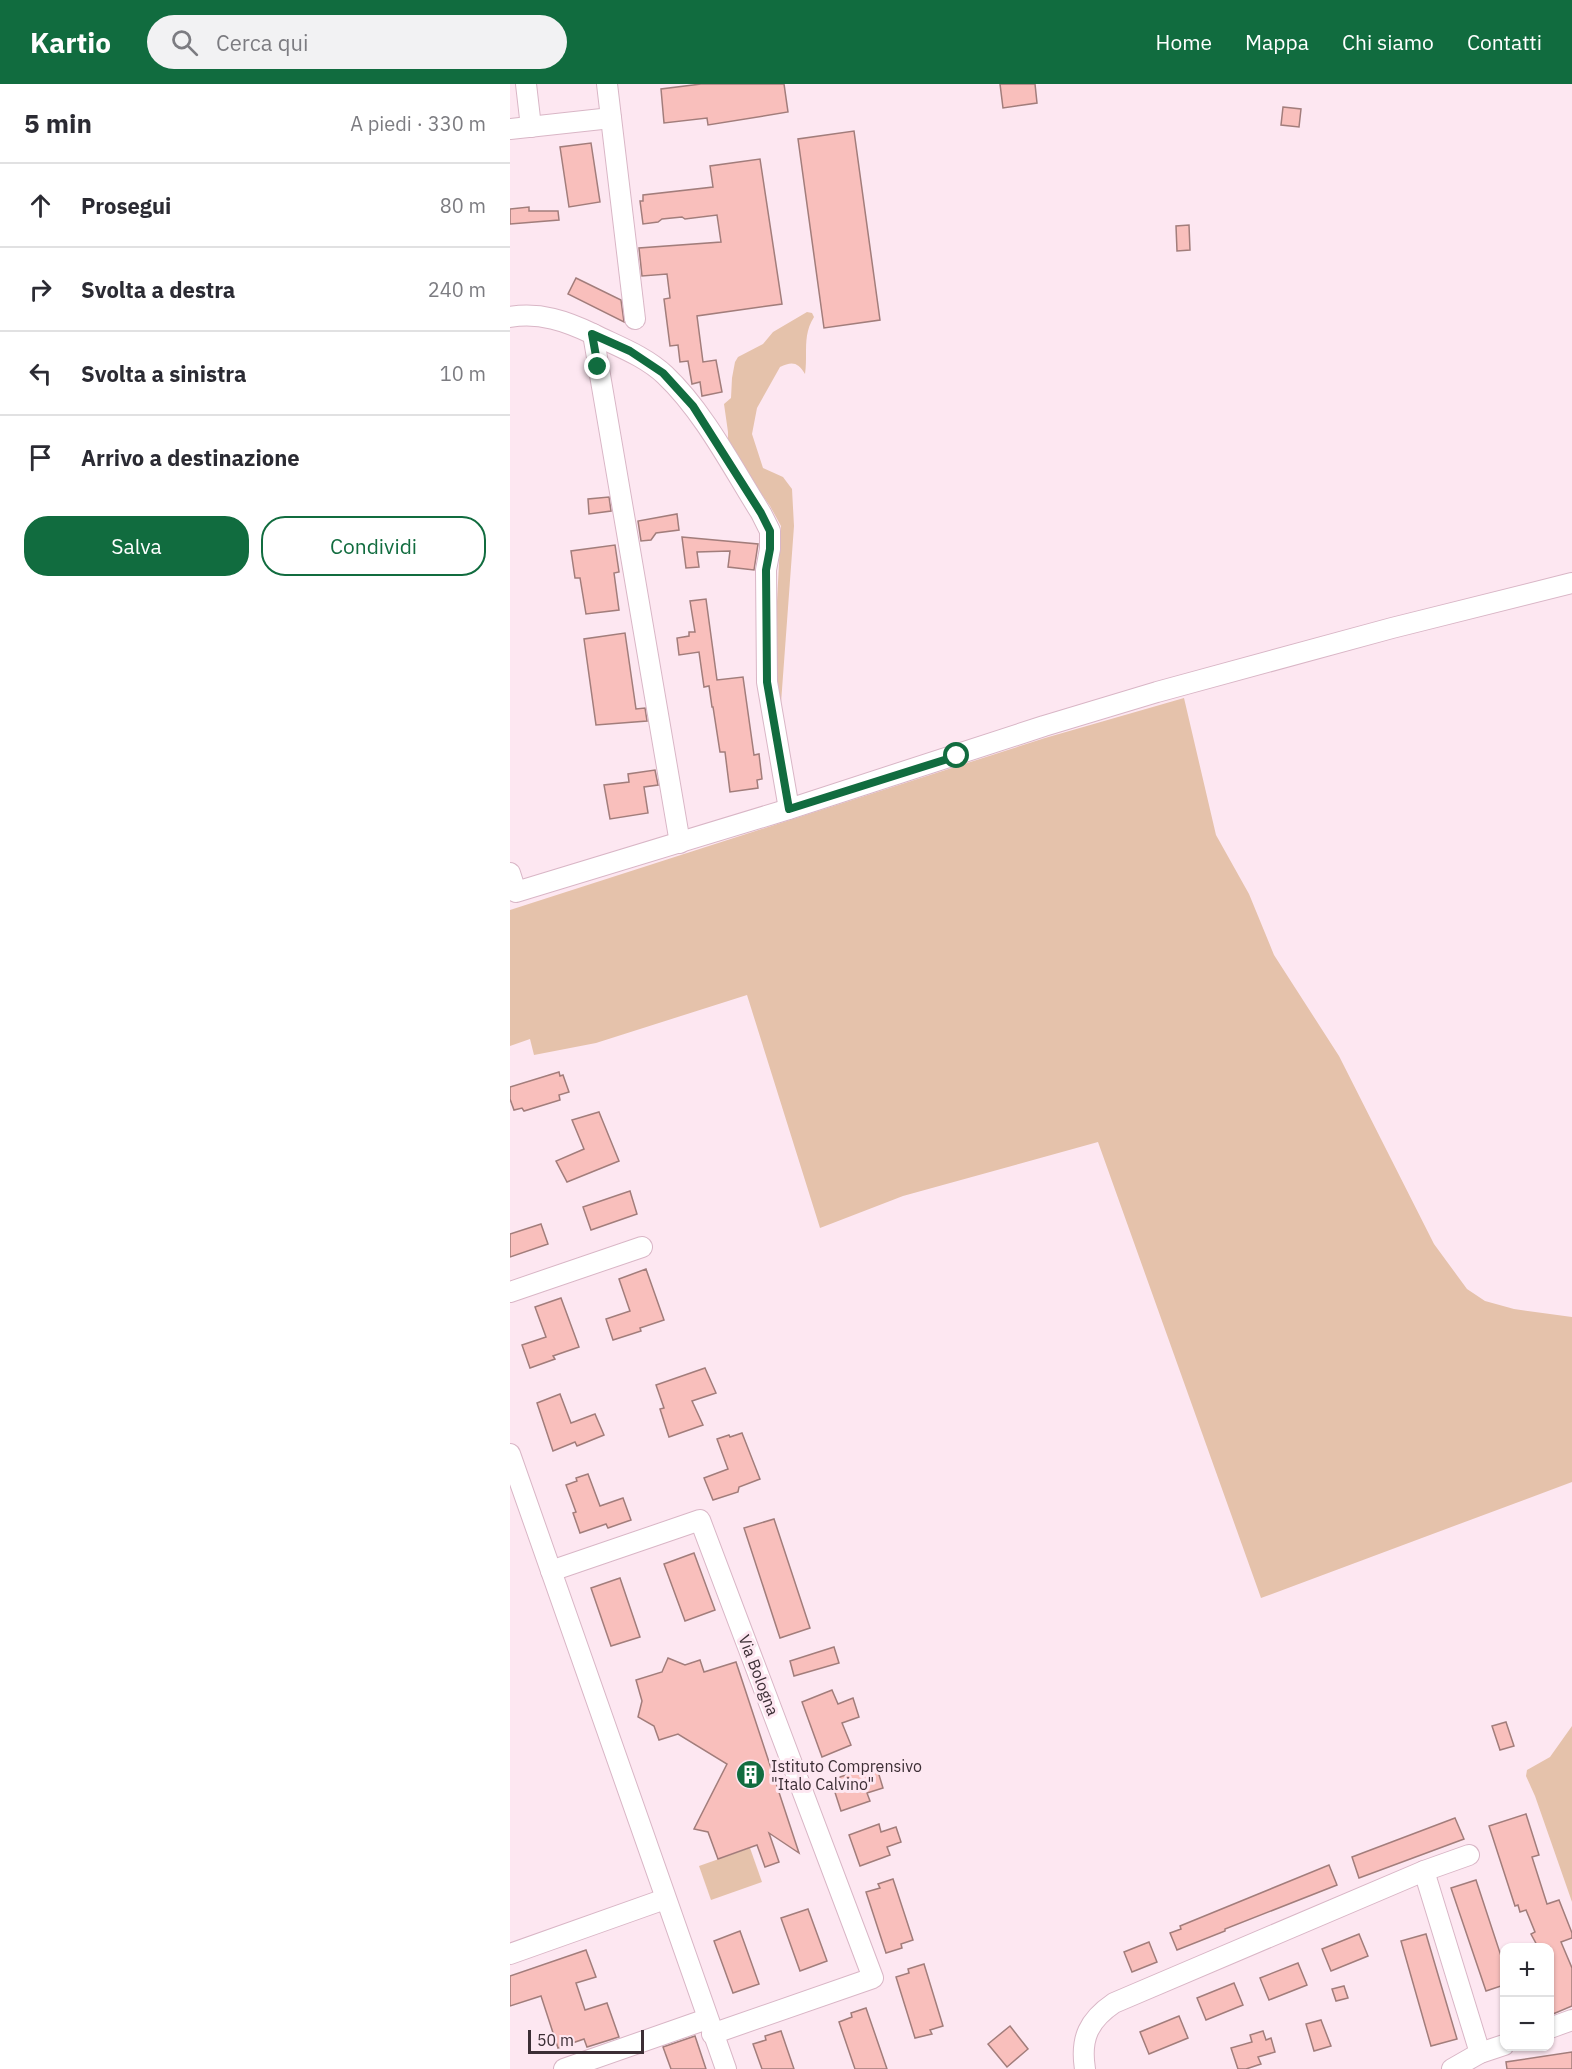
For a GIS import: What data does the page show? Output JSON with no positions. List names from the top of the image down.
{
  "streets": {
    "street": ["Via Bologna"]
  },
  "places": {
    "building": ["Istituto Comprensivo \"Italo Calvino\""]
  },
  "scale_bar": "50 m",
  "page": {
    "header": "Kartio",
    "search": "Cerca qui",
    "nav": [
      "Home",
      "Mappa",
      "Chi siamo",
      "Contatti"
    ],
    "heading": ["5 min", "A piedi · 330 m"],
    "list": [
      ["Prosegui", "80 m"],
      ["Svolta a destra", "240 m"],
      ["Svolta a sinistra", "10 m"],
      "Arrivo a destinazione"
    ],
    "buttons": ["Salva", "Condividi"],
    "map_buttons": ["+", "−"],
    "scale": "50 m"
  }
}
